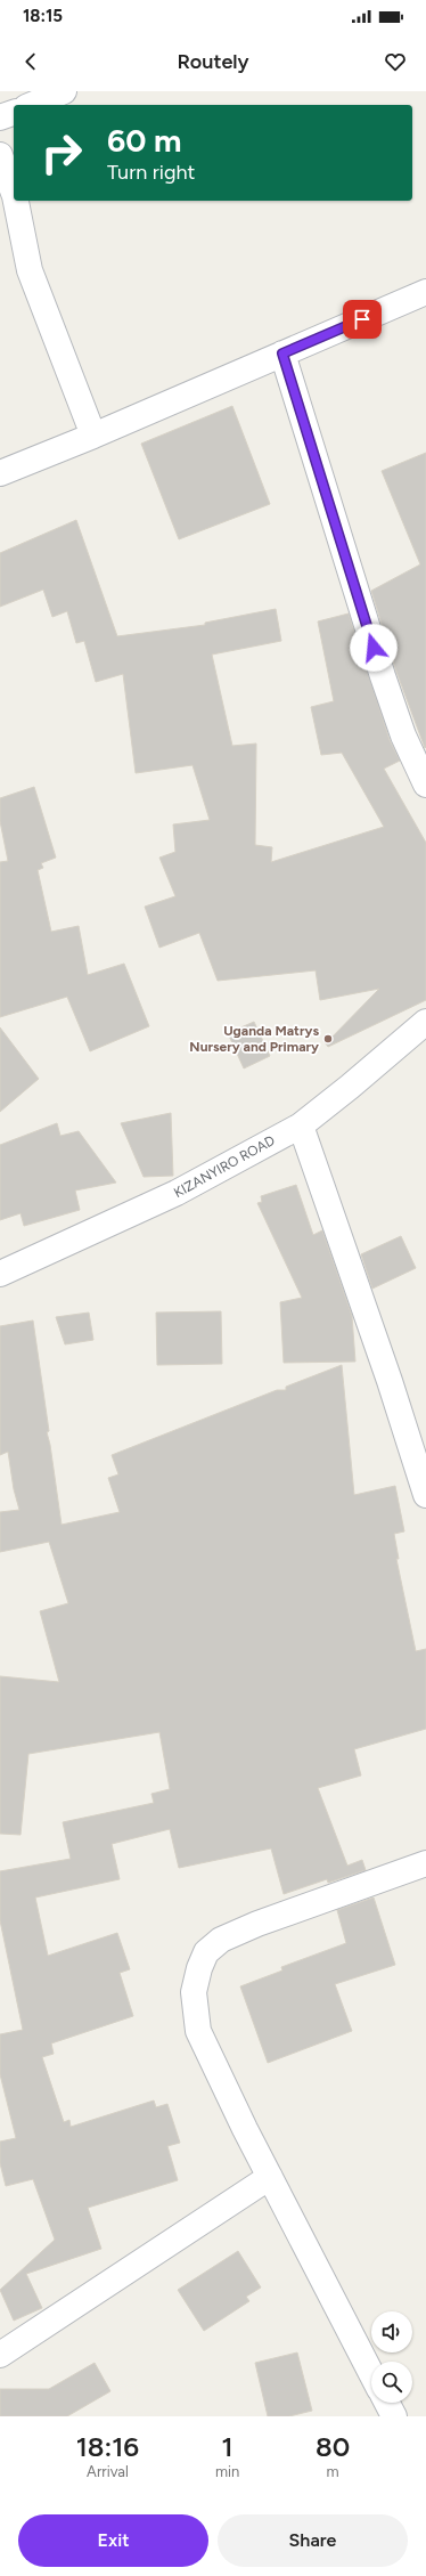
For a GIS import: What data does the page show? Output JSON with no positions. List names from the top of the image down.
{
  "streets": {
    "street": ["KIZANYIRO ROAD"]
  },
  "places": ["Uganda Matrys Nursery and Primary"],
  "page": {
    "status": "18:15",
    "header": "Routely",
    "turn": ["60 m", "Turn right"],
    "eta": [
      "18:16",
      "Arrival",
      "1",
      "min",
      "80",
      "m"
    ],
    "buttons": ["Exit", "Share"]
  }
}
